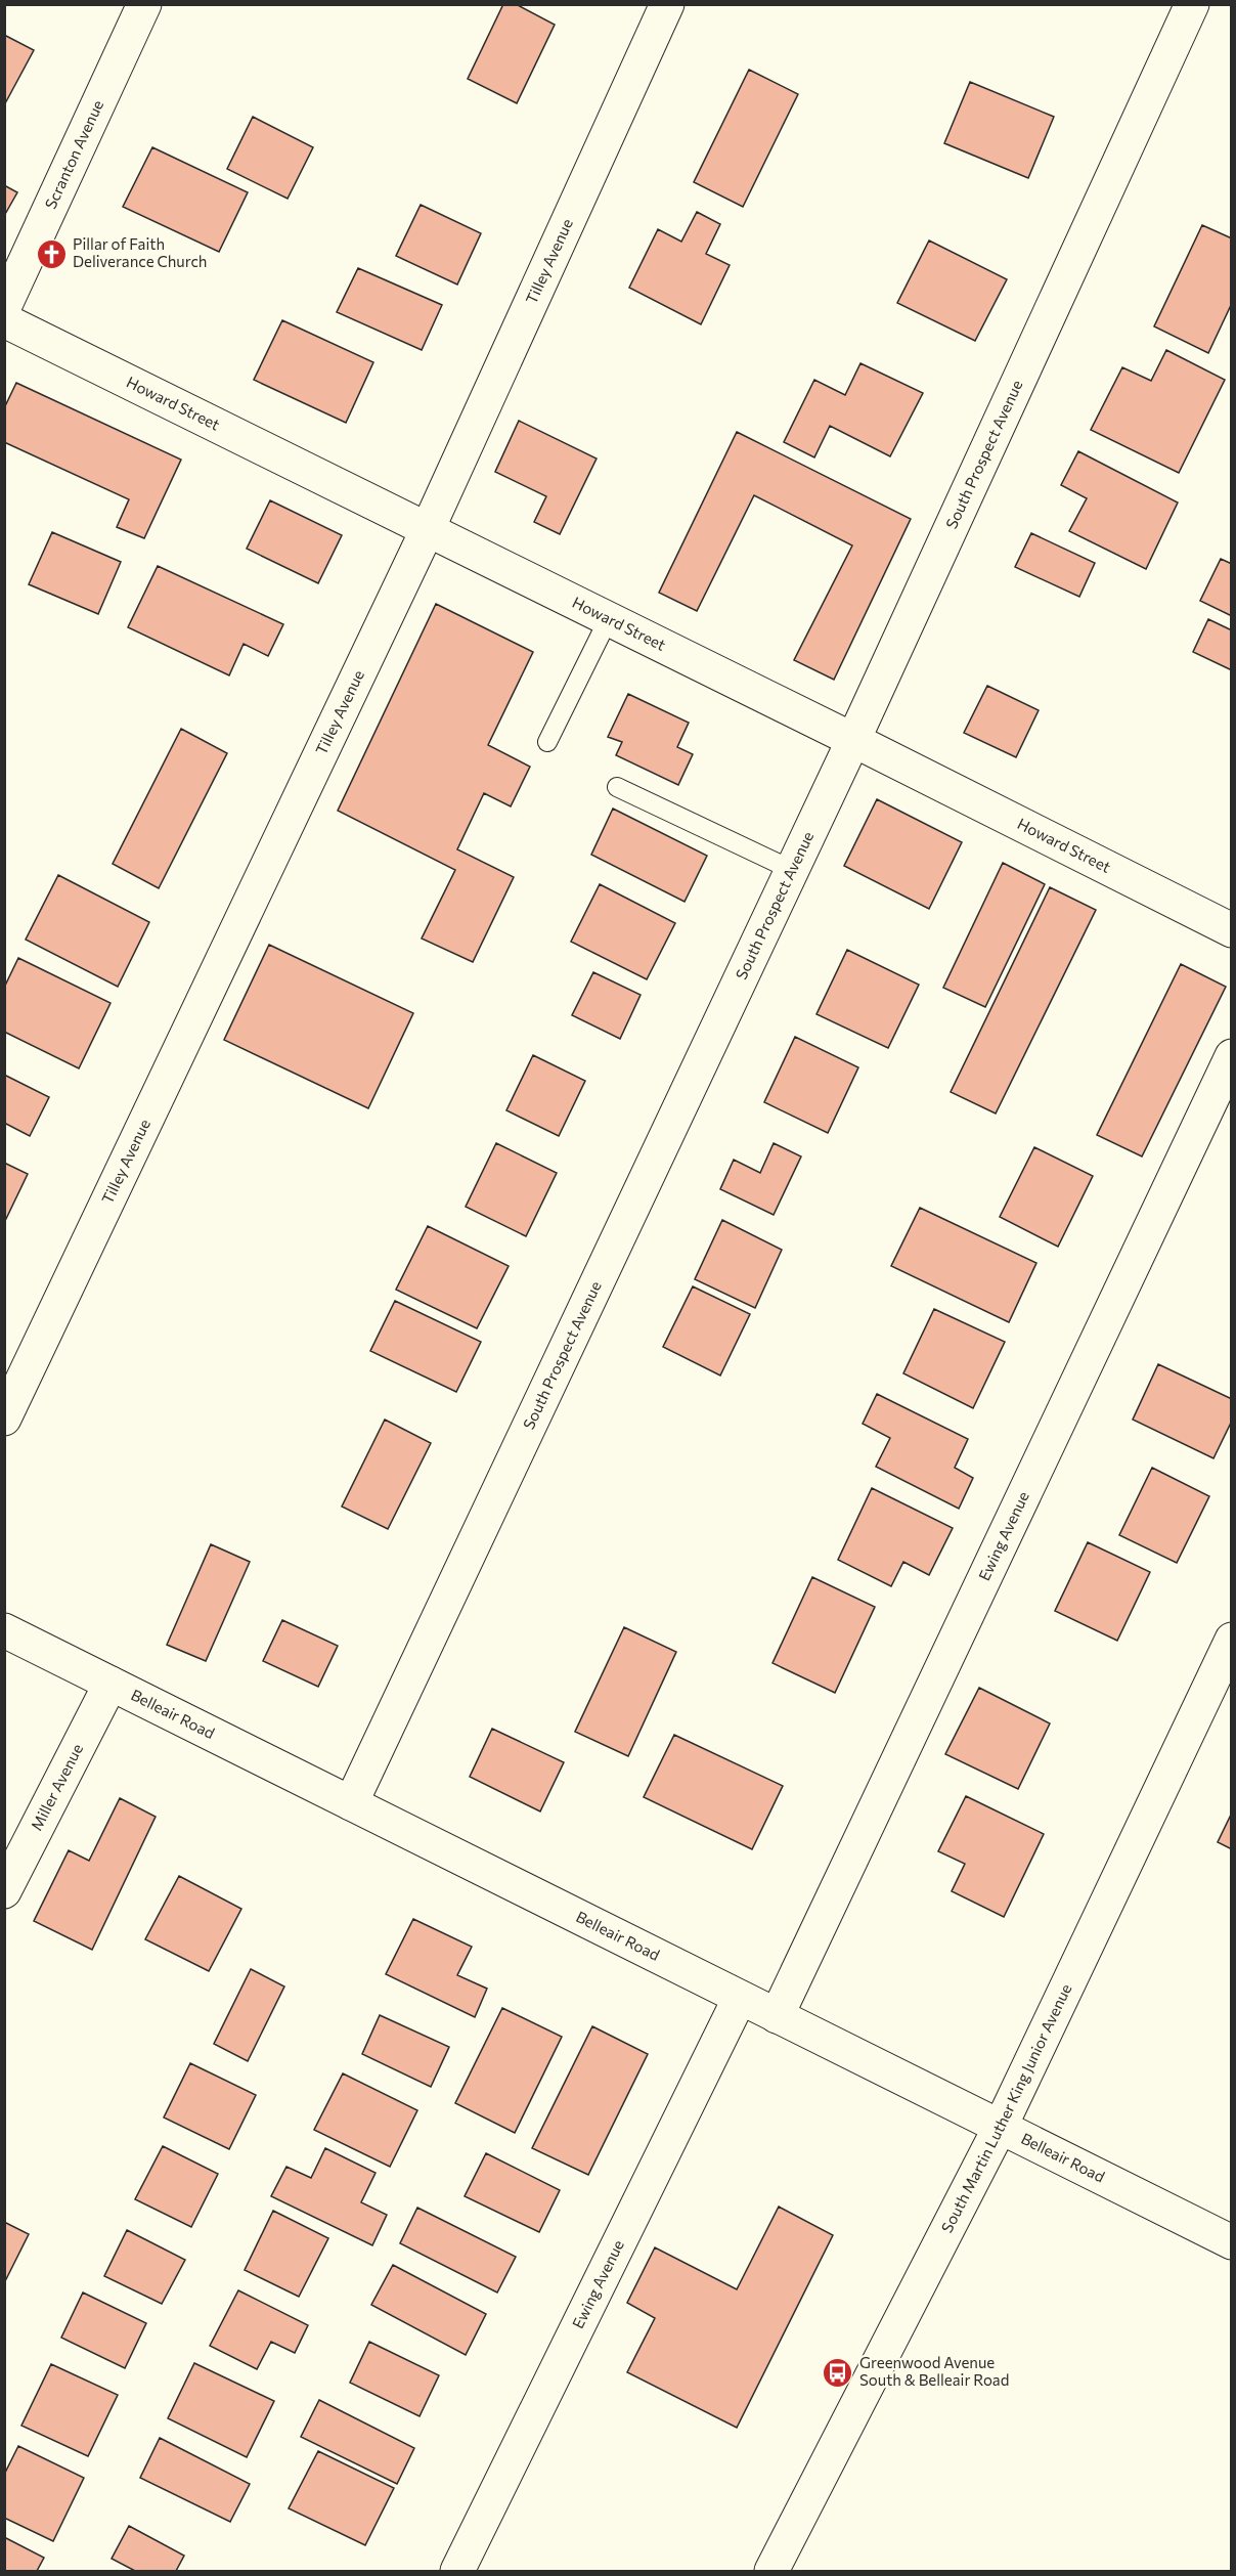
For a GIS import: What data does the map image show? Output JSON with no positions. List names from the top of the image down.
{
  "streets": {
    "street": [
      "Scranton Avenue",
      "Tilley Avenue",
      "Howard Street",
      "South Prospect Avenue",
      "Ewing Avenue",
      "Belleair Road",
      "Miller Avenue",
      "South Martin Luther King Junior Avenue"
    ]
  },
  "crossings": [
    ["Tilley Avenue", "Howard Street"],
    ["Howard Street", "South Prospect Avenue"],
    ["South Prospect Avenue", "Belleair Road"],
    ["Ewing Avenue", "Belleair Road"],
    ["Belleair Road", "Miller Avenue"],
    ["Belleair Road", "South Martin Luther King Junior Avenue"]
  ],
  "places": {
    "church": ["Pillar of Faith Deliverance Church"],
    "bus stop": ["Greenwood Avenue South & Belleair Road"]
  }
}
